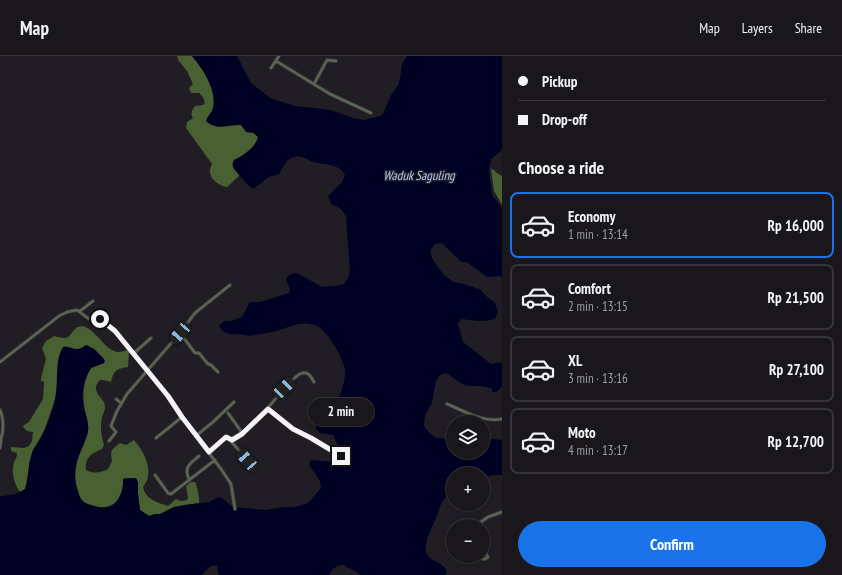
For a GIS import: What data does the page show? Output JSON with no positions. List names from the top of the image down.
{
  "water": ["Waduk Saguling"],
  "page": {
    "header": "Map",
    "nav": ["Map", "Layers", "Share"],
    "banner": ["Pickup", "Drop-off"],
    "heading": "Choose a ride",
    "list": [
      {
        "name": "Economy",
        "note": "1 min · 13:14",
        "value": "Rp 16,000"
      },
      {
        "name": "Comfort",
        "note": "2 min · 13:15",
        "value": "Rp 21,500"
      },
      {
        "name": "XL",
        "note": "3 min · 13:16",
        "value": "Rp 27,100"
      },
      {
        "name": "Moto",
        "note": "4 min · 13:17",
        "value": "Rp 12,700"
      }
    ],
    "bubble": "2 min",
    "map_buttons": ["+", "−"],
    "buttons": "Confirm"
  }
}
